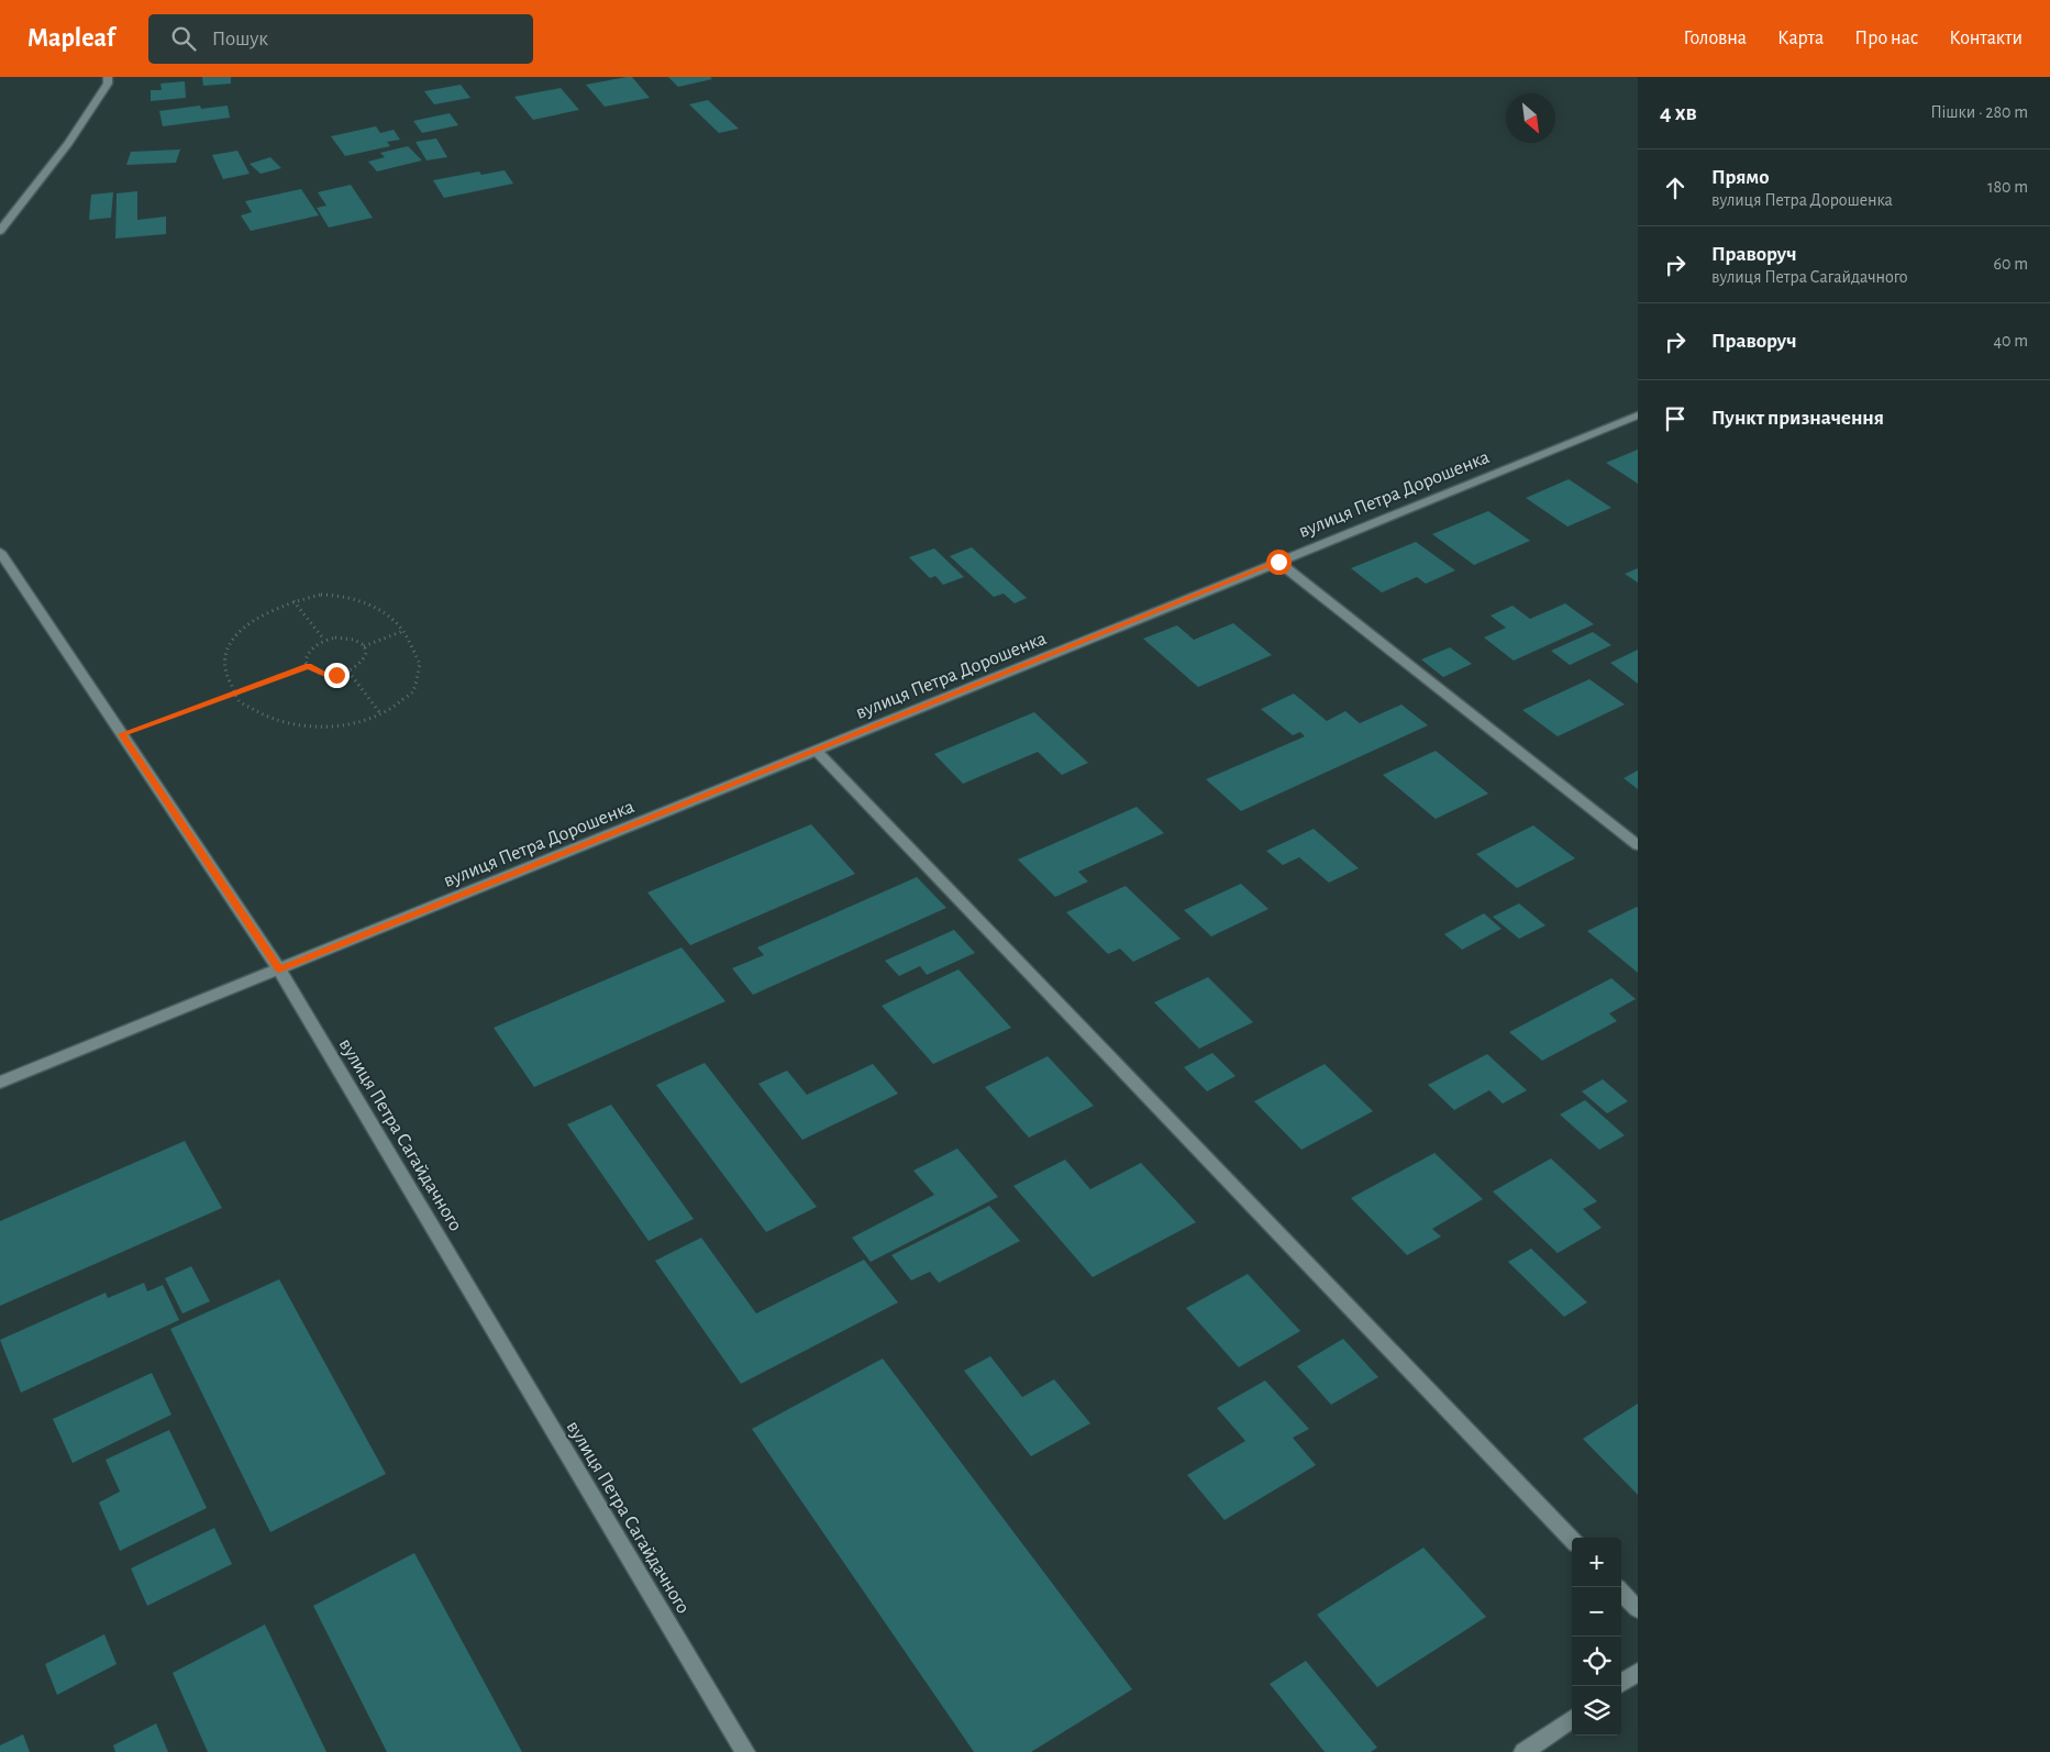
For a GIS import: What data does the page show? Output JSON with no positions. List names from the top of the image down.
{
  "streets": {
    "street": ["вулиця Петра Дорошенка", "вулиця Петра Сагайдачного"]
  },
  "crossings": [
    ["вулиця Петра Дорошенка", "вулиця Петра Сагайдачного"]
  ],
  "north": "bottom right",
  "page": {
    "header": "Mapleaf",
    "search": "Пошук",
    "nav": [
      "Головна",
      "Карта",
      "Про нас",
      "Контакти"
    ],
    "heading": ["4 хв", "Пішки · 280 m"],
    "list": [
      ["Прямо", "вулиця Петра Дорошенка", "180 m"],
      ["Праворуч", "вулиця Петра Сагайдачного", "60 m"],
      ["Праворуч", "40 m"],
      "Пункт призначення"
    ],
    "map_buttons": ["+", "−"]
  }
}
